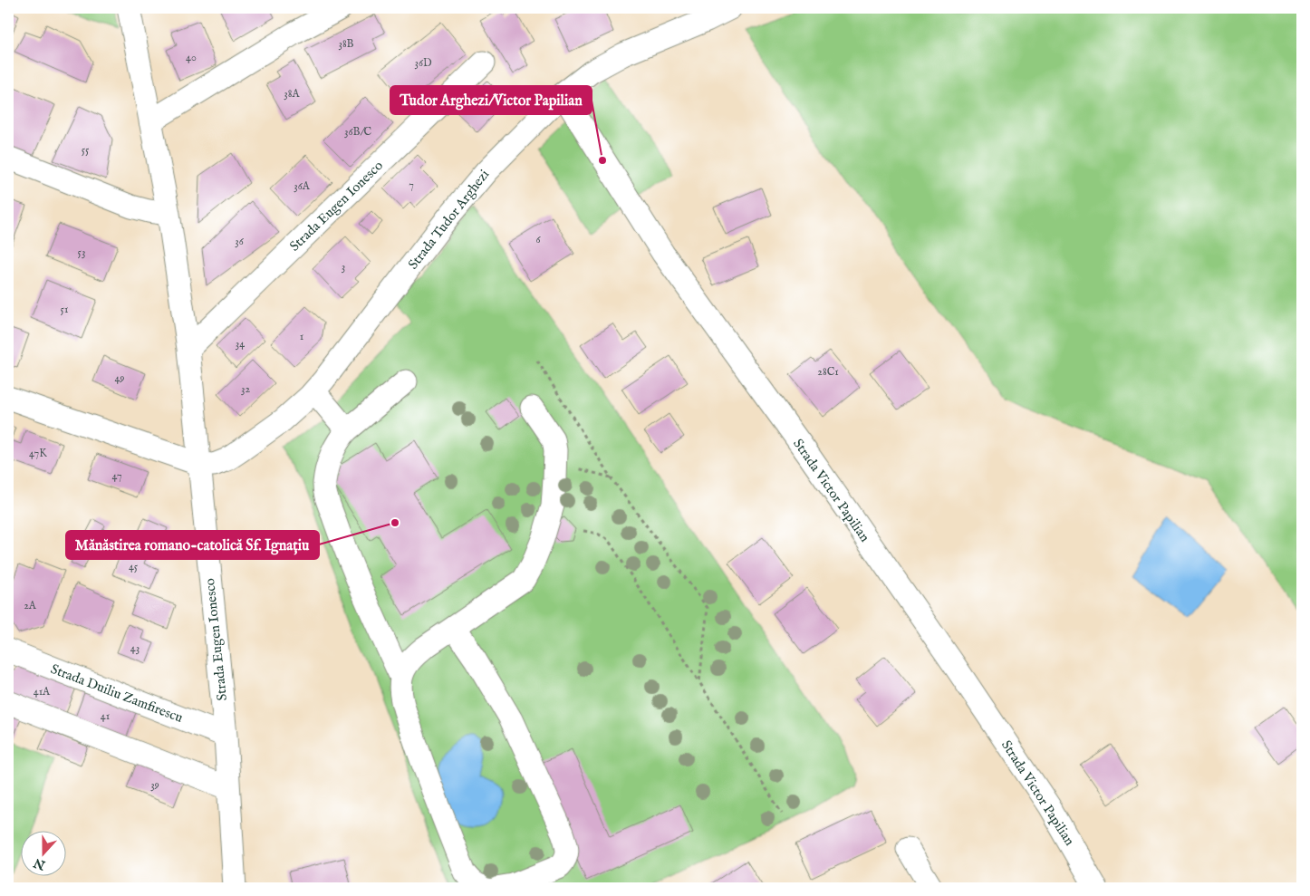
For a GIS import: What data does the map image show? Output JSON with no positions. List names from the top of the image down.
{
  "streets": {
    "street": [
      "Strada Eugen Ionesco",
      "Strada Tudor Arghezi",
      "Strada Victor Papilian",
      "Strada Duiliu Zamfirescu"
    ]
  },
  "crossings": [
    ["Strada Eugen Ionesco", "Strada Tudor Arghezi"],
    ["Strada Eugen Ionesco", "Strada Duiliu Zamfirescu"],
    ["Strada Tudor Arghezi", "Strada Victor Papilian"]
  ],
  "places": ["Tudor Arghezi/Victor Papilian", "Mănăstirea romano-catolică Sf. Ignațiu"],
  "house_numbers": [
    "38B",
    "40",
    "36D",
    "38A",
    "36B/C",
    "55",
    "7",
    "36A",
    "6",
    "36",
    "53",
    "3",
    "51",
    "1",
    "34",
    "28C1",
    "49",
    "32",
    "47K",
    "47",
    "45",
    "2A",
    "43",
    "41A",
    "41",
    "39"
  ],
  "north": "bottom"
}
